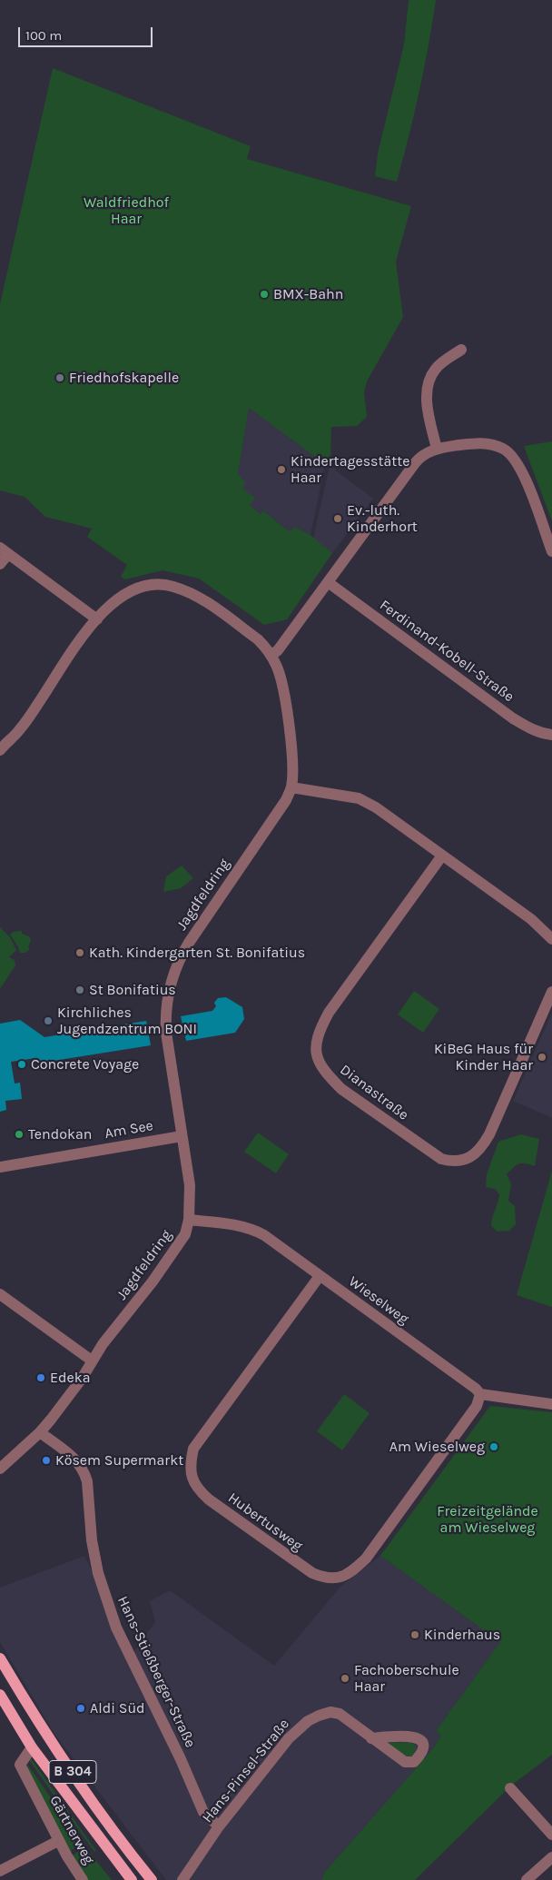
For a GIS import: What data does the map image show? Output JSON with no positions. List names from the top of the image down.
{
  "streets": {
    "main road": ["B 304"],
    "street": [
      "Ferdinand-Kobell-Straße",
      "Jagdfeldring",
      "Dianastraße",
      "Am See",
      "Wieselweg",
      "Hubertusweg",
      "Hans-Stießberger-Straße",
      "Hans-Pinsel-Straße",
      "Gärtnerweg"
    ]
  },
  "crossings": [
    ["Jagdfeldring", "Am See"],
    ["Jagdfeldring", "Wieselweg"],
    ["Jagdfeldring", "Hans-Stießberger-Straße"],
    ["Wieselweg", "Hubertusweg"],
    ["Hans-Stießberger-Straße", "Hans-Pinsel-Straße"],
    ["B 304", "Gärtnerweg"]
  ],
  "parks": ["Waldfriedhof Haar", "Freizeitgelände am Wieselweg"],
  "places": [
    "BMX-Bahn",
    "Friedhofskapelle",
    "Kindertagesstätte Haar",
    "Ev.-luth. Kinderhort",
    "Kath. Kindergarten St. Bonifatius",
    "St Bonifatius",
    "Kirchliches Jugendzentrum BONI",
    "KiBeG Haus für Kinder Haar",
    "Concrete Voyage",
    "Tendokan",
    "Edeka",
    "Am Wieselweg",
    "Kösem Supermarkt",
    "Kinderhaus",
    "Fachoberschule Haar",
    "Aldi Süd"
  ],
  "scale_bar": "100 m"
}
